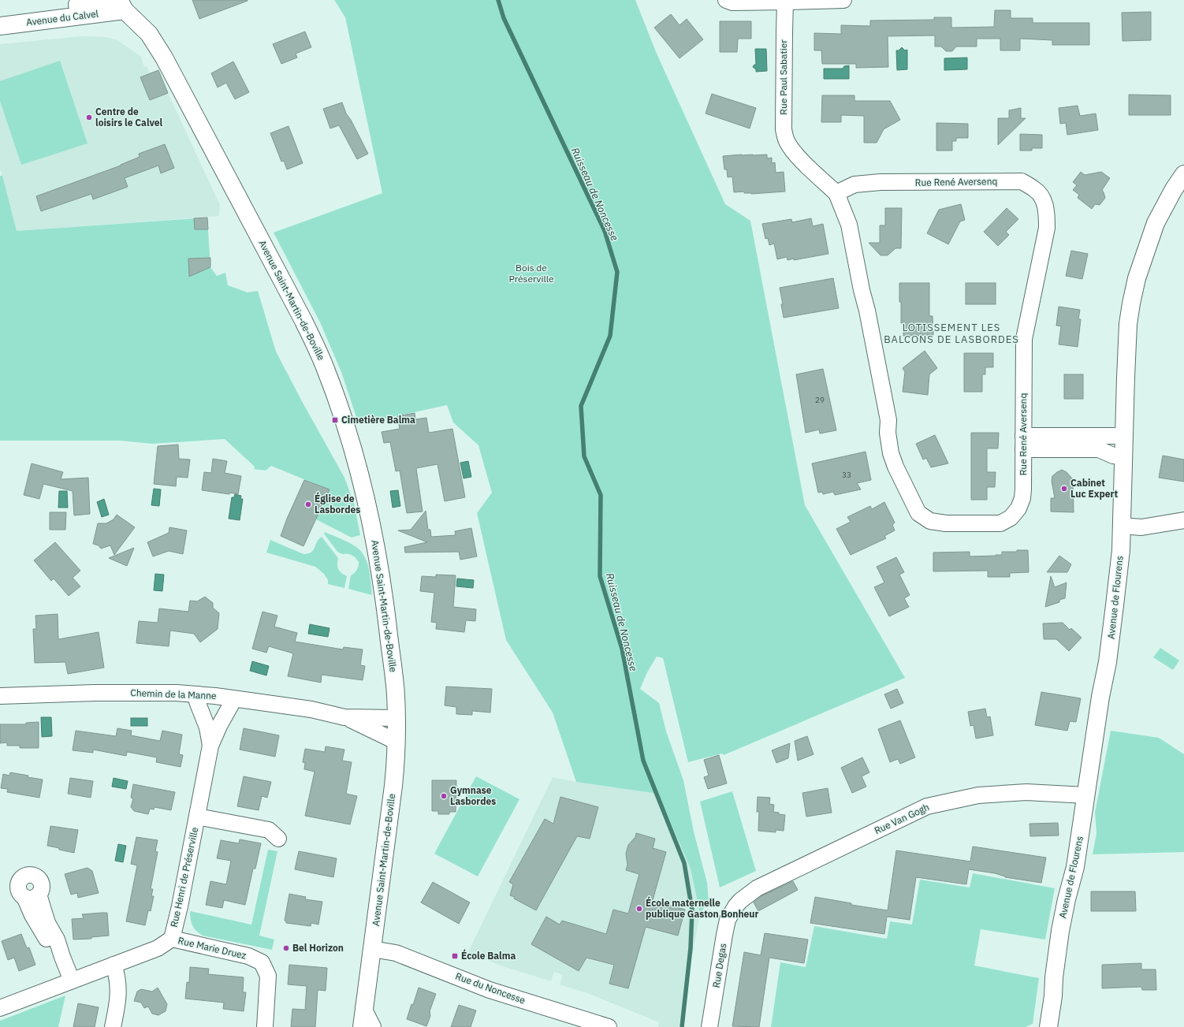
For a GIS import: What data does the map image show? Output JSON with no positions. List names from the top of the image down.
{
  "streets": {
    "street": [
      "Avenue du Calvel",
      "Rue Paul Sabatier",
      "Rue René Aversenq",
      "Avenue Saint-Martin-de-Boville",
      "Avenue de Flourens",
      "Chemin de la Manne",
      "Rue Van Gogh",
      "Rue Henri de Préserville",
      "Rue Marie Druez",
      "Rue Degas",
      "Rue du Noncesse"
    ]
  },
  "crossings": [
    ["Avenue du Calvel", "Avenue Saint-Martin-de-Boville"],
    ["Rue Paul Sabatier", "Rue René Aversenq"],
    ["Avenue Saint-Martin-de-Boville", "Chemin de la Manne"],
    ["Avenue Saint-Martin-de-Boville", "Rue du Noncesse"],
    ["Avenue de Flourens", "Rue Van Gogh"],
    ["Chemin de la Manne", "Rue Henri de Préserville"],
    ["Rue Van Gogh", "Rue Degas"],
    ["Rue Henri de Préserville", "Rue Marie Druez"]
  ],
  "districts": ["LOTISSEMENT LES BALCONS DE LASBORDES"],
  "water": ["Ruisseau de Noncesse"],
  "parks": ["Bois de Préserville"],
  "places": {
    "other": [
      "Centre de loisirs le Calvel",
      "Cabinet Luc Expert",
      "Église de Lasbordes",
      "Gymnase Lasbordes",
      "École maternelle publique Gaston Bonheur",
      "Bel Horizon"
    ],
    "transit": ["Cimetière Balma", "École Balma"]
  },
  "house_numbers": ["29", "33"]
}
